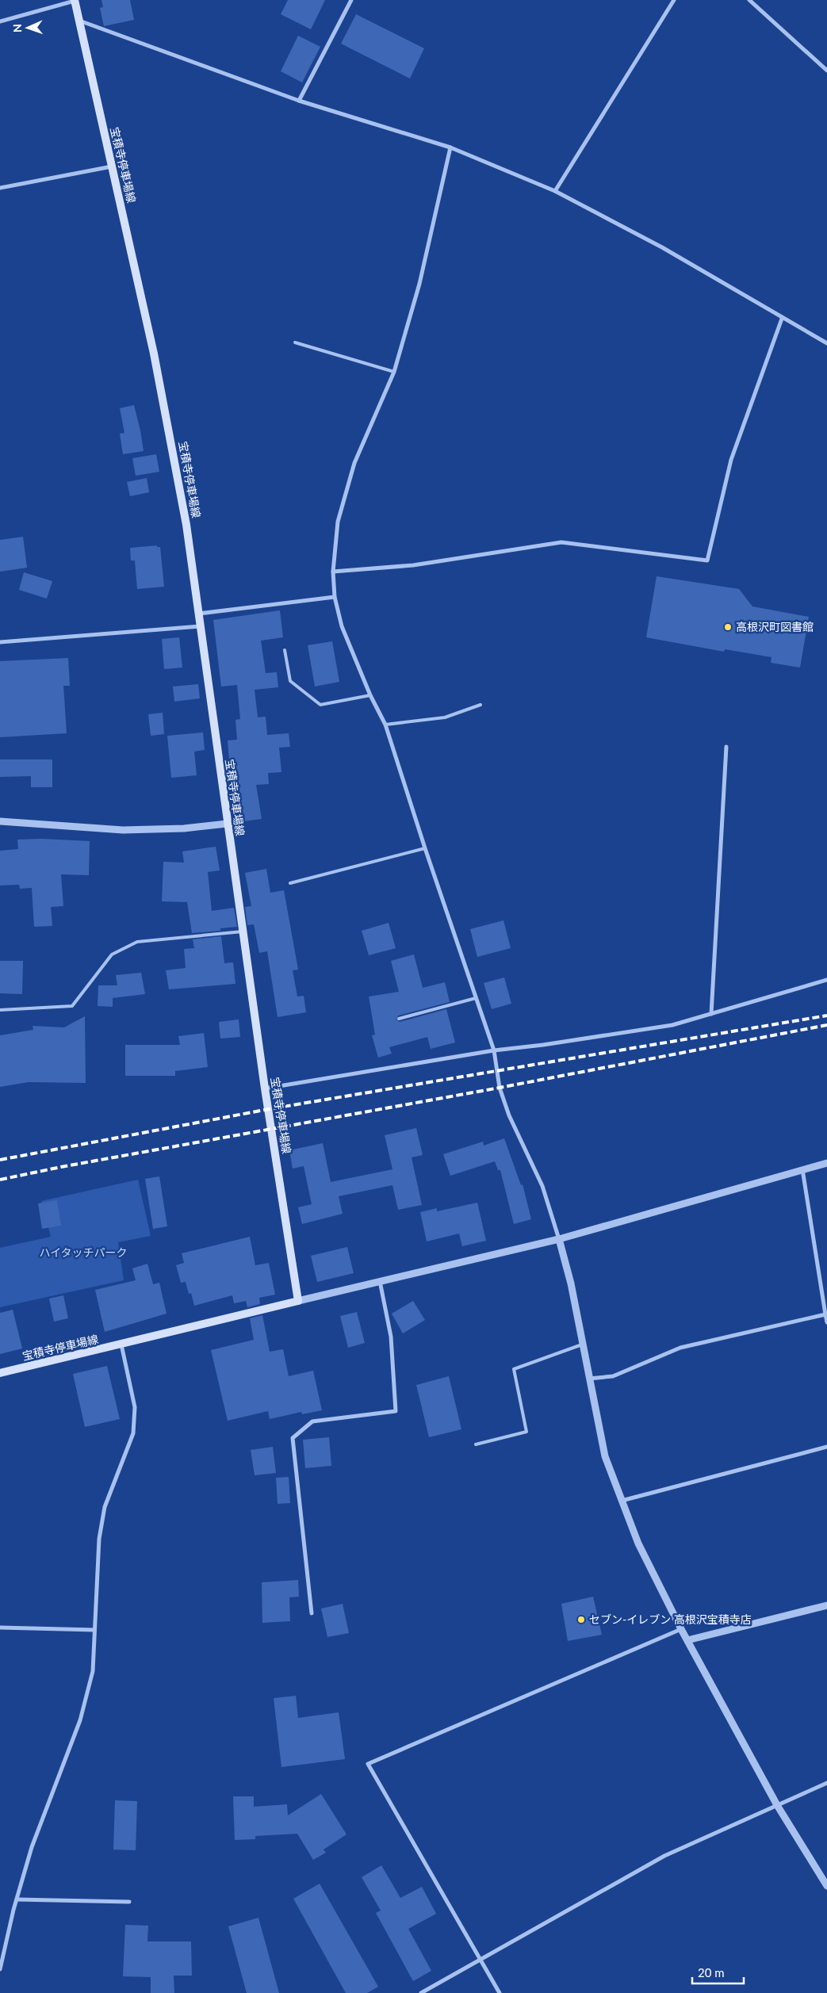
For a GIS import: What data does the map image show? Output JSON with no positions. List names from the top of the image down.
{
  "streets": {
    "main road": ["宝積寺停車場線"]
  },
  "parks": ["ハイタッチパーク"],
  "places": ["高根沢町図書館", "セブン-イレブン 高根沢宝積寺店"],
  "scale_bar": "20 m",
  "north": "left"
}
